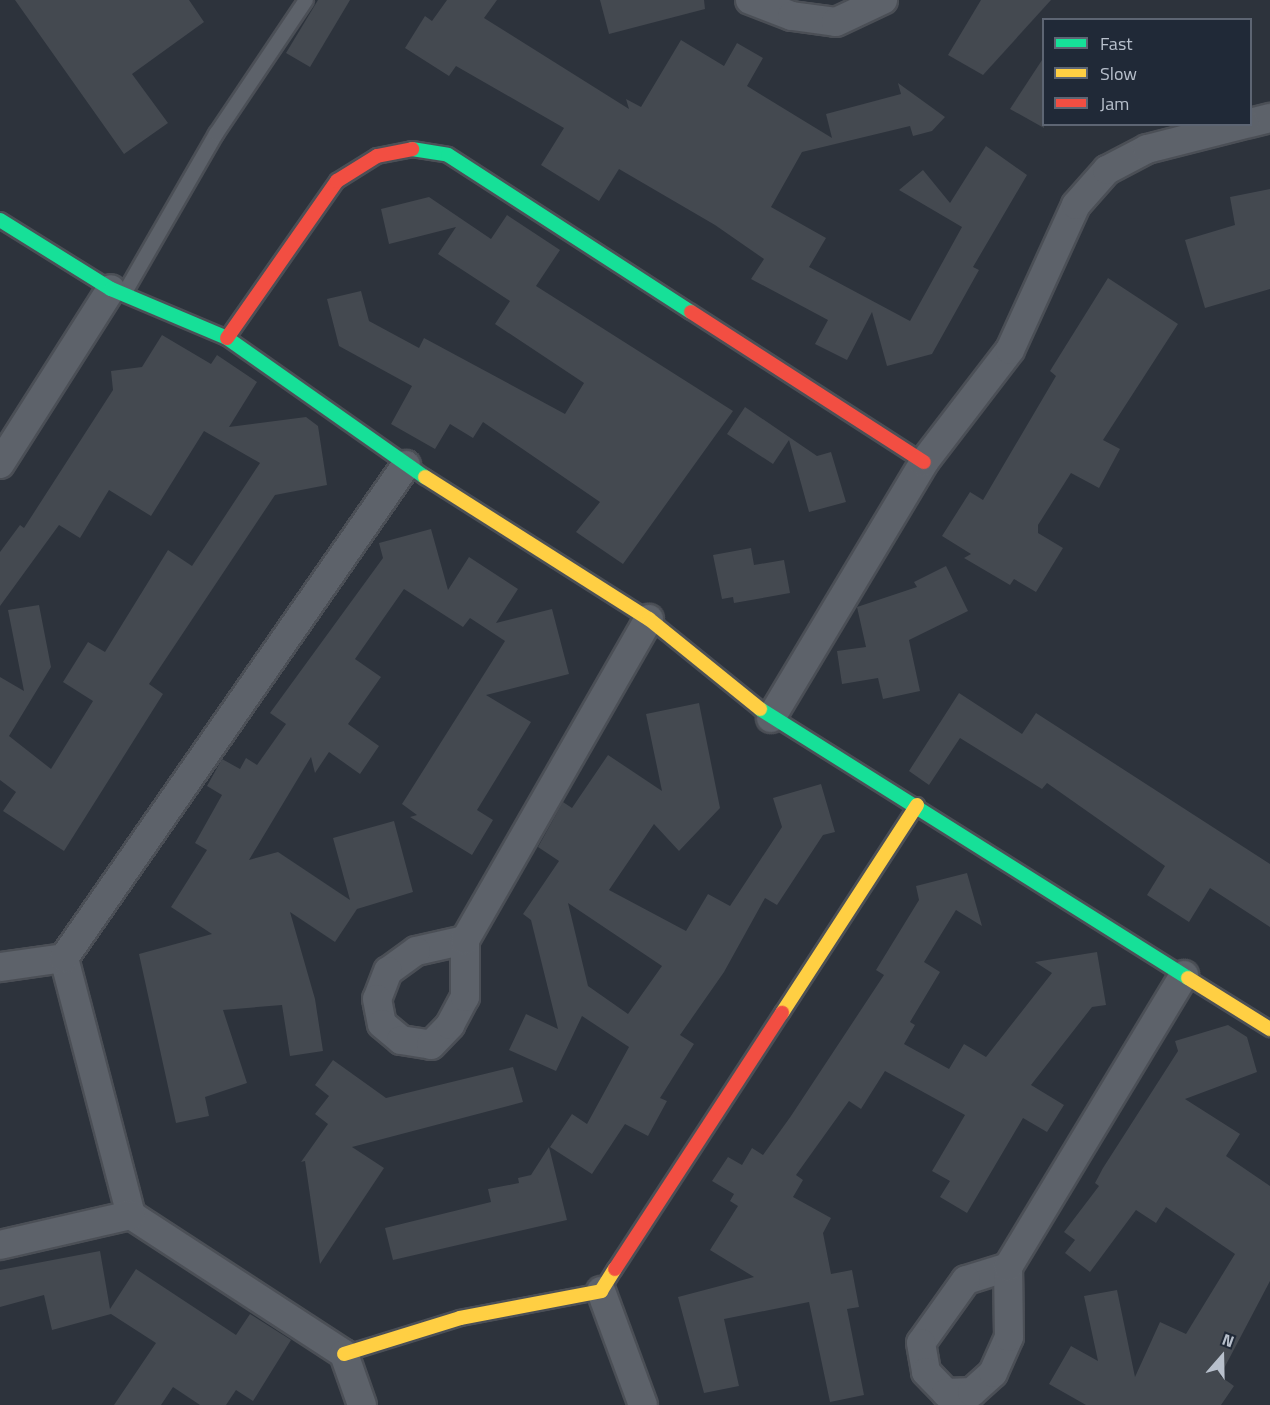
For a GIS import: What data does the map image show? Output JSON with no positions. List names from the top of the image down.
{
  "legend": ["Fast", "Slow", "Jam"],
  "north": "top"
}
